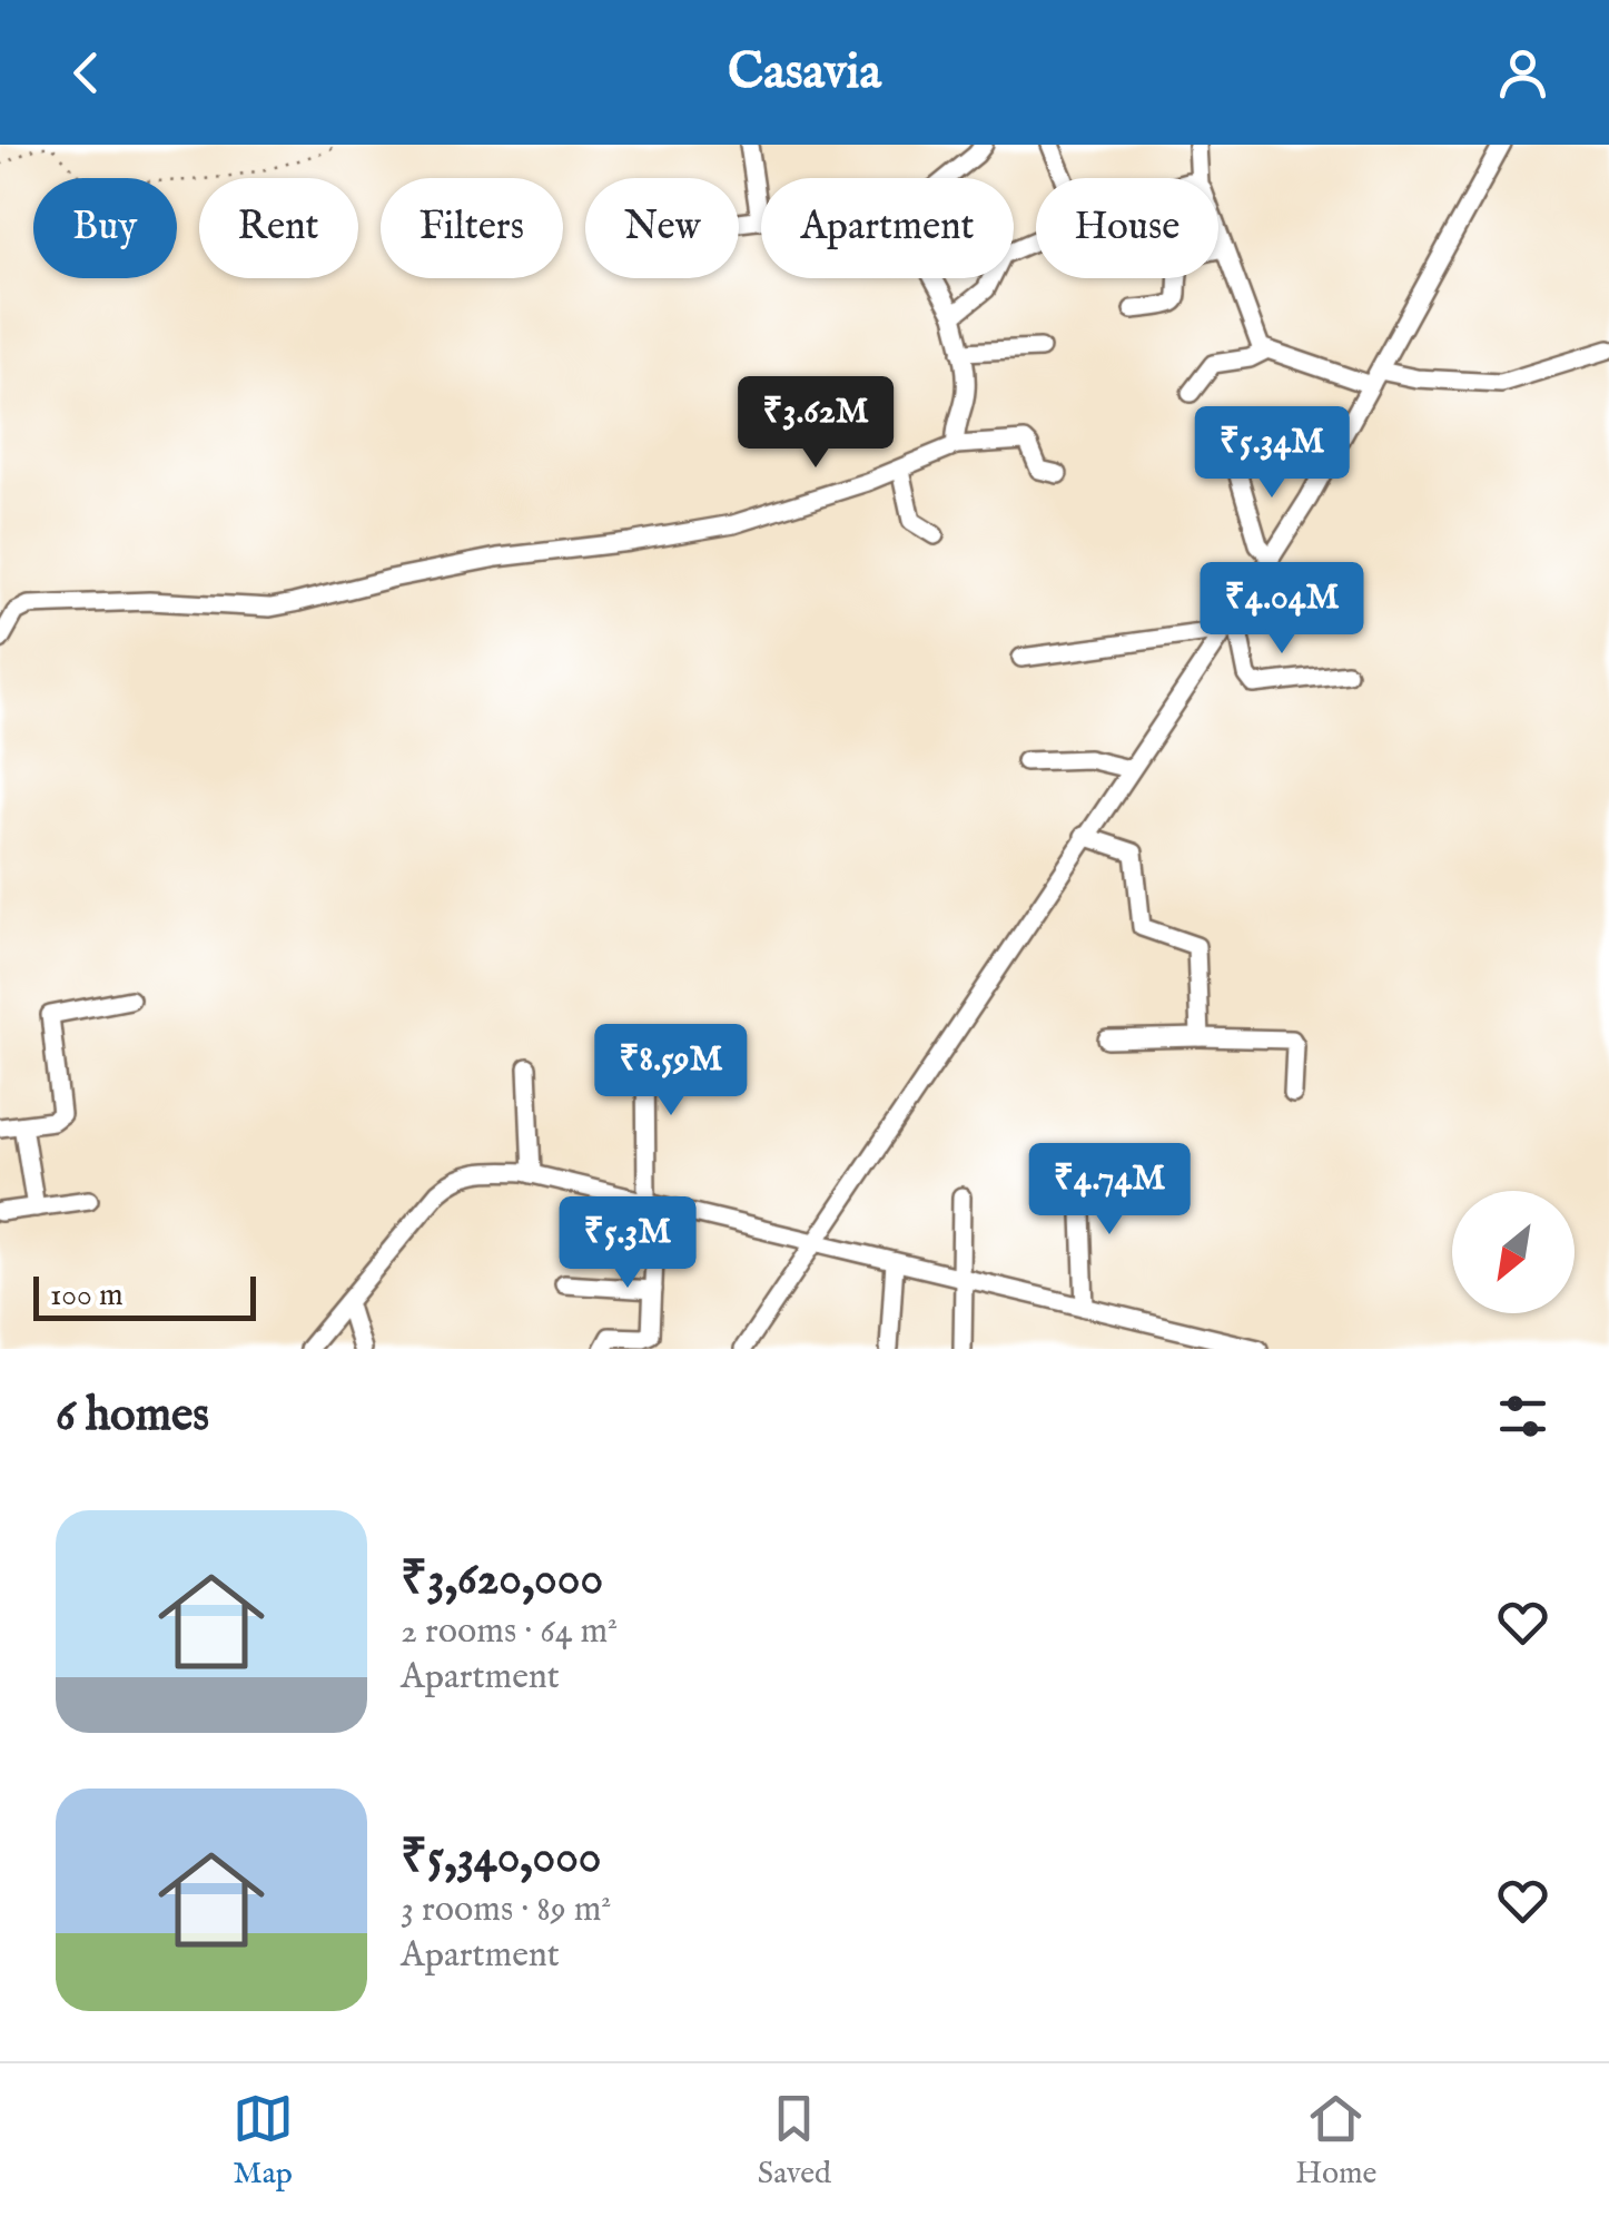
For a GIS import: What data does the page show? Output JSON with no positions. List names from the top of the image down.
{
  "scale_bar": "100 m",
  "north": "bottom left",
  "page": {
    "header": "Casavia",
    "chip": [
      "Buy",
      "Rent",
      "Filters",
      "New",
      "Apartment",
      "House"
    ],
    "price": [
      "₹3.62M",
      "₹5.34M",
      "₹4.04M",
      "₹8.59M",
      "₹4.74M",
      "₹5.3M"
    ],
    "scale": "100 m",
    "heading": "6 homes",
    "list": [
      {
        "name": "₹3,620,000",
        "note": "2 rooms · 64 m² · Apartment"
      },
      {
        "name": "₹5,340,000",
        "note": "3 rooms · 89 m² · Apartment"
      }
    ],
    "tabs": ["Map", "Saved", "Home"]
  }
}
